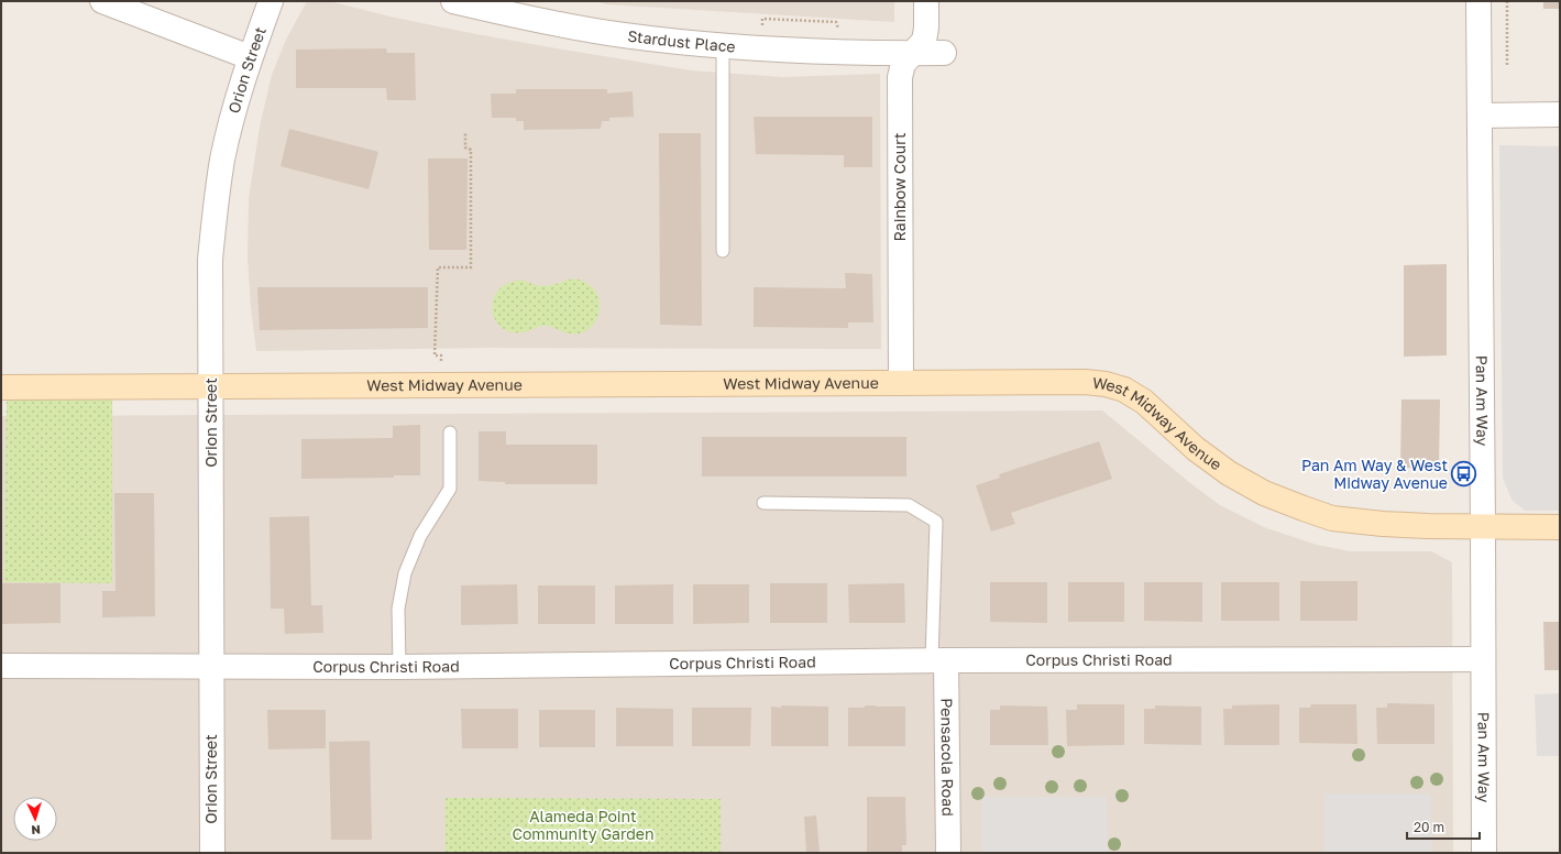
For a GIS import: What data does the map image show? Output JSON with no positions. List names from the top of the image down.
{
  "streets": {
    "street": [
      "Stardust Place",
      "Orion Street",
      "Rainbow Court",
      "West Midway Avenue",
      "Pan Am Way",
      "Corpus Christi Road",
      "Pensacola Road"
    ]
  },
  "crossings": [
    ["Stardust Place", "Rainbow Court"],
    ["Orion Street", "West Midway Avenue"],
    ["Orion Street", "Corpus Christi Road"],
    ["Rainbow Court", "West Midway Avenue"],
    ["West Midway Avenue", "Pan Am Way"],
    ["Pan Am Way", "Corpus Christi Road"],
    ["Corpus Christi Road", "Pensacola Road"]
  ],
  "parks": ["Alameda Point Community Garden"],
  "places": {
    "bus stop": ["Pan Am Way & West Midway Avenue"]
  },
  "scale_bar": "20 m",
  "north": "bottom"
}
